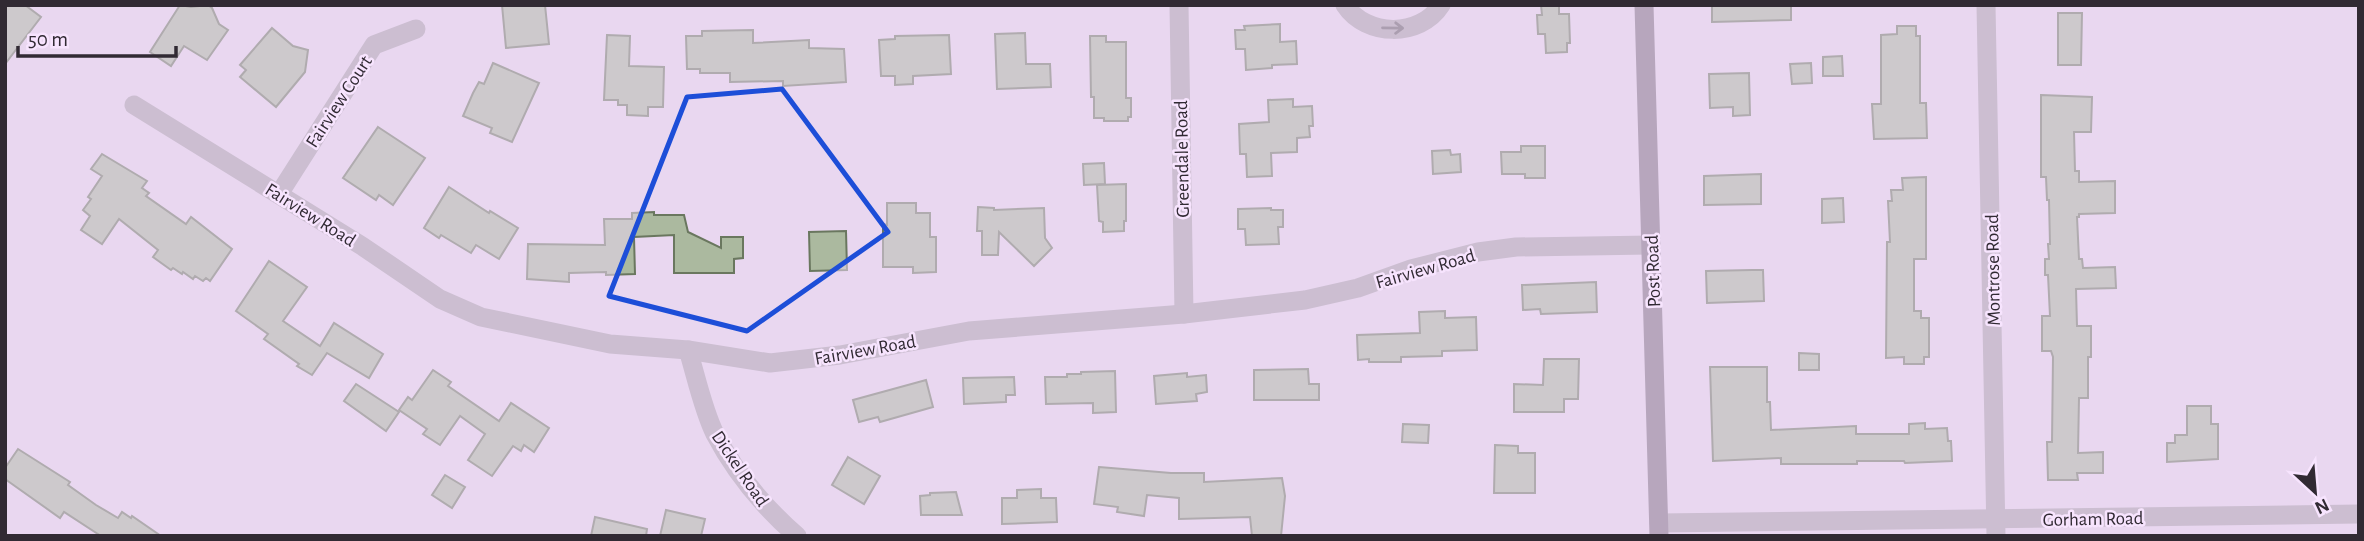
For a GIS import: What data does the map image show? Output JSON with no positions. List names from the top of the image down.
{
  "streets": {
    "main road": ["Post Road"],
    "street": [
      "Fairview Court",
      "Greendale Road",
      "Fairview Road",
      "Montrose Road",
      "Dickel Road",
      "Gorham Road"
    ]
  },
  "crossings": [
    ["Fairview Court", "Fairview Road"],
    ["Greendale Road", "Fairview Road"],
    ["Fairview Road", "Post Road"],
    ["Fairview Road", "Dickel Road"],
    ["Montrose Road", "Gorham Road"],
    ["Post Road", "Gorham Road"]
  ],
  "scale_bar": "50 m",
  "north": "bottom right"
}
